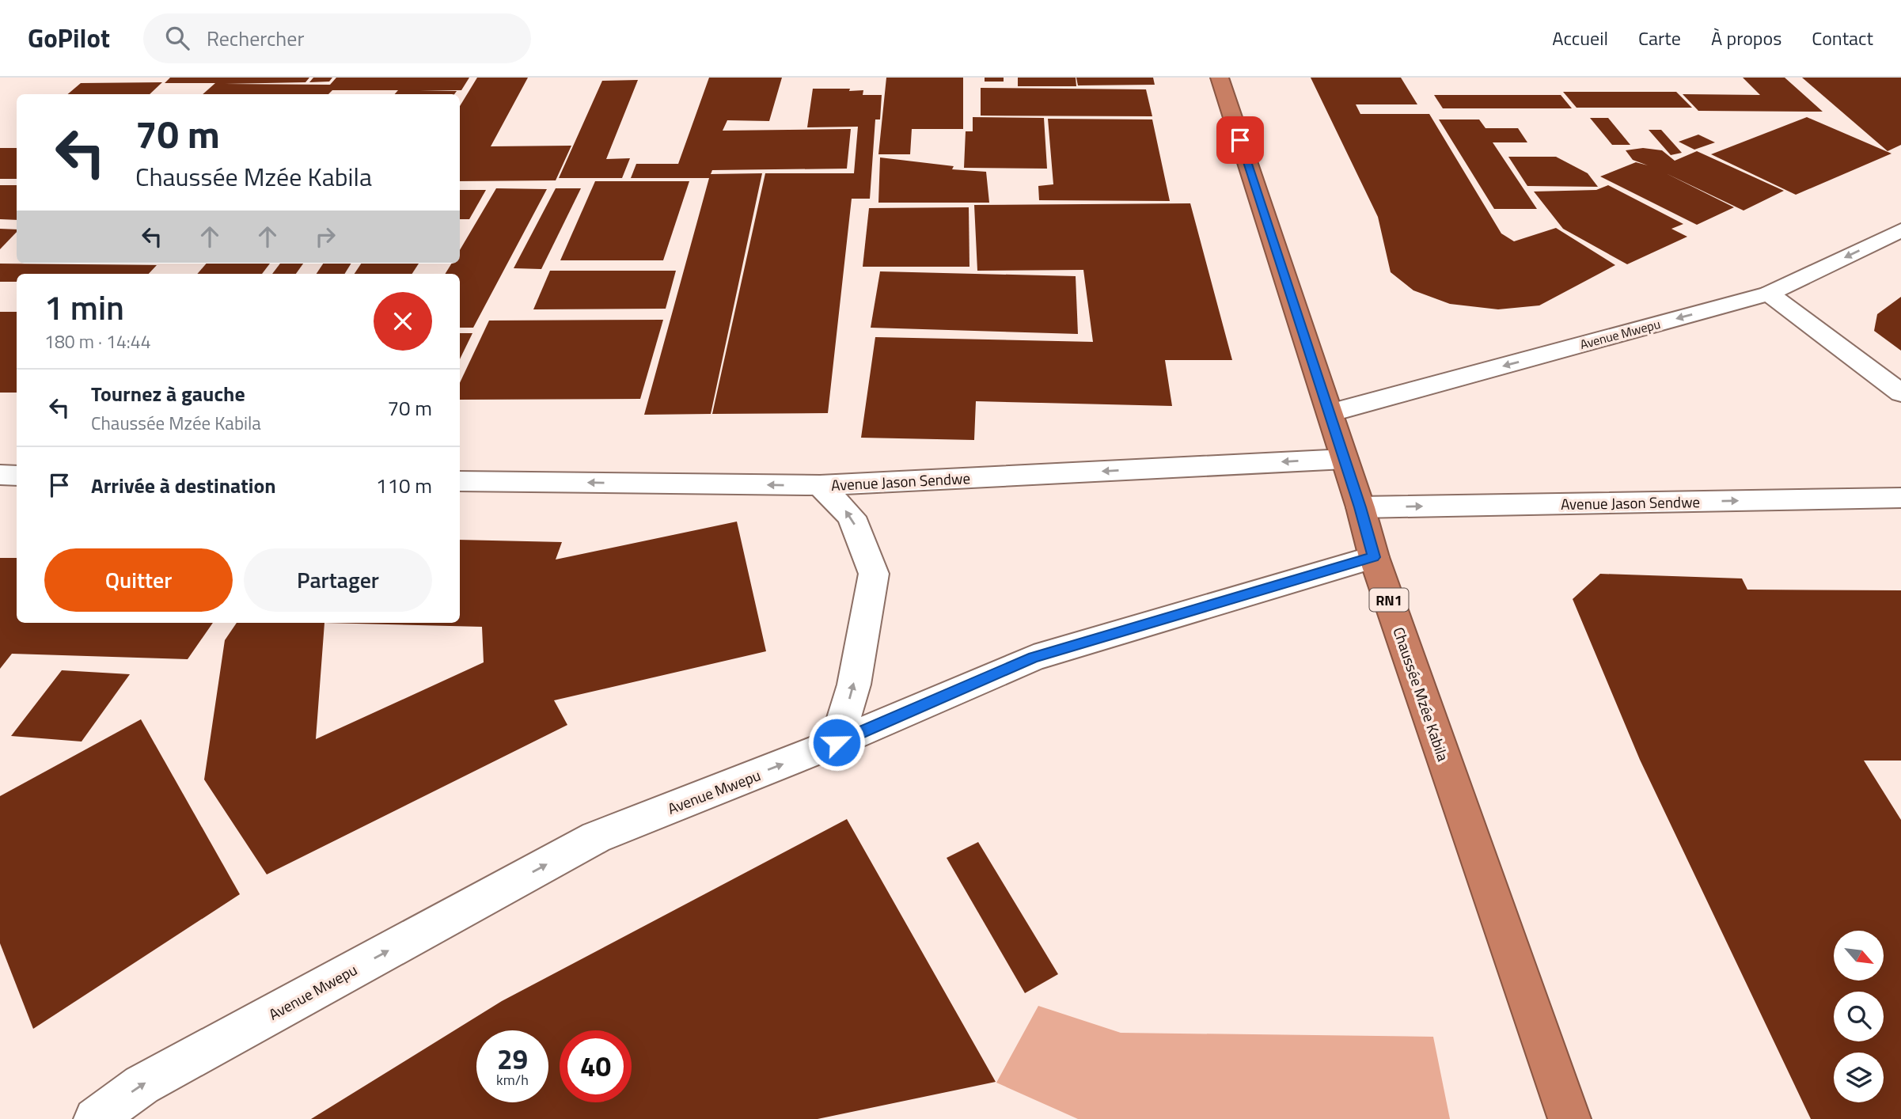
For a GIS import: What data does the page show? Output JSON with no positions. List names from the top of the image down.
{
  "streets": {
    "highway": ["RN1", "Chaussée Mzée Kabila"],
    "street": ["Avenue Mwepu", "Avenue Jason Sendwe"]
  },
  "crossings": [
    ["Avenue Mwepu", "Chaussée Mzée Kabila"],
    ["Avenue Jason Sendwe", "Chaussée Mzée Kabila"]
  ],
  "north": "bottom right",
  "page": {
    "header": "GoPilot",
    "search": "Rechercher",
    "nav": [
      "Accueil",
      "Carte",
      "À propos",
      "Contact"
    ],
    "turn": ["70 m", "Chaussée Mzée Kabila"],
    "heading": ["1 min", "180 m · 14:44"],
    "list": [
      {
        "name": "Tournez à gauche",
        "note": "Chaussée Mzée Kabila",
        "value": "70 m"
      },
      {
        "name": "Arrivée à destination",
        "value": "110 m"
      }
    ],
    "buttons": ["Quitter", "Partager"],
    "speed": "29 km/h",
    "limit": "40"
  }
}
